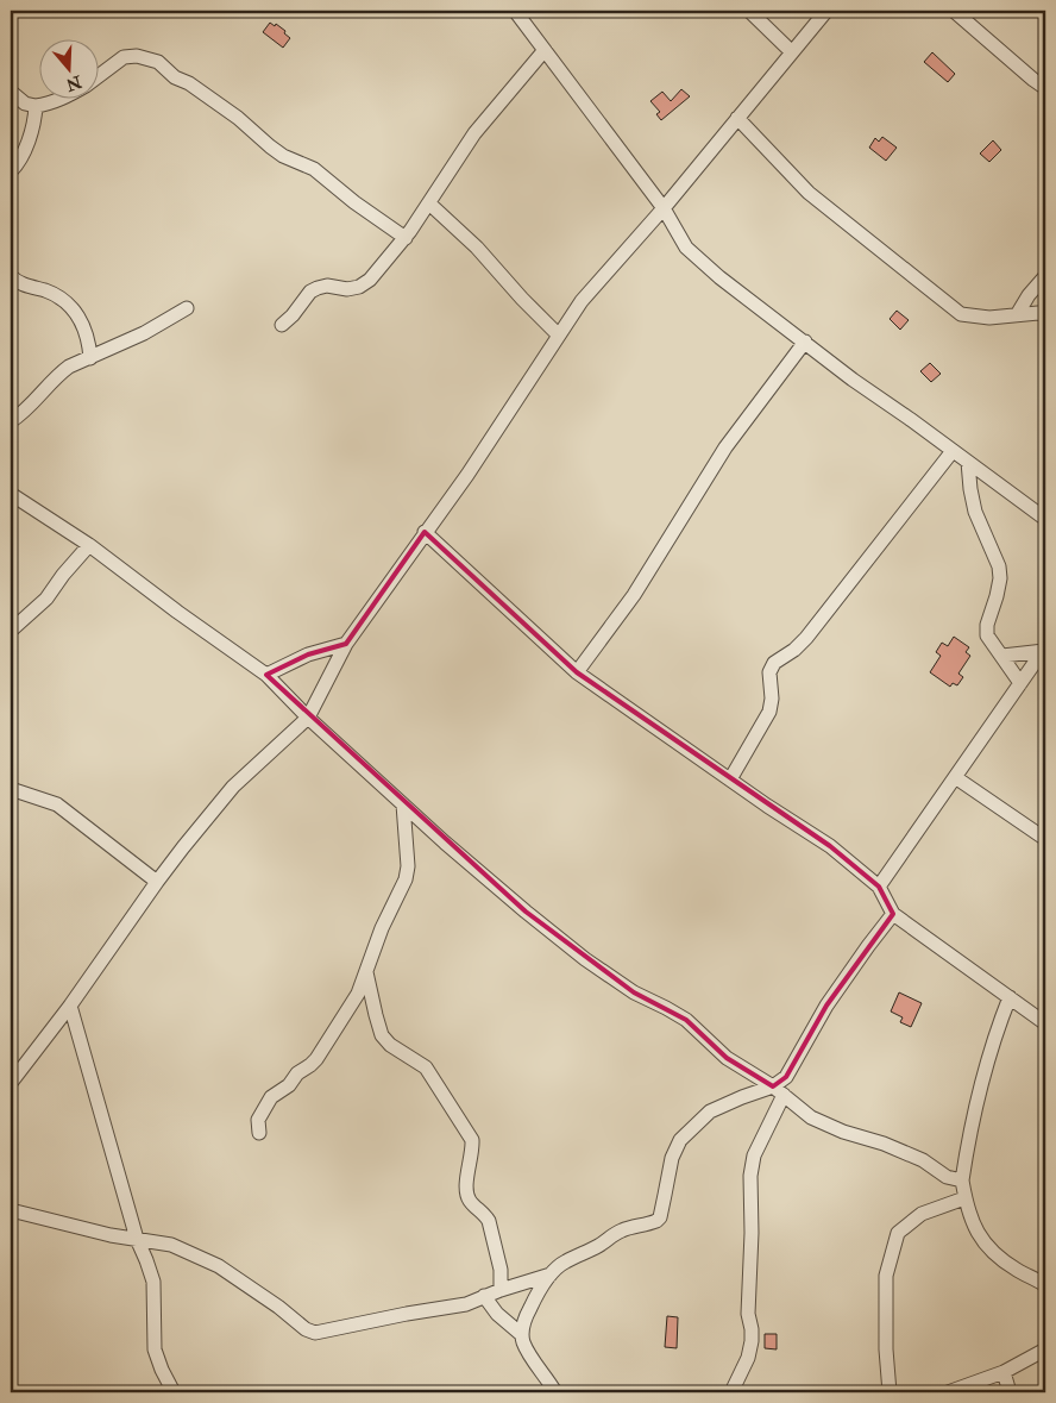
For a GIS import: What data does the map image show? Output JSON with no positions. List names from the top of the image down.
{
  "north": "bottom"
}
